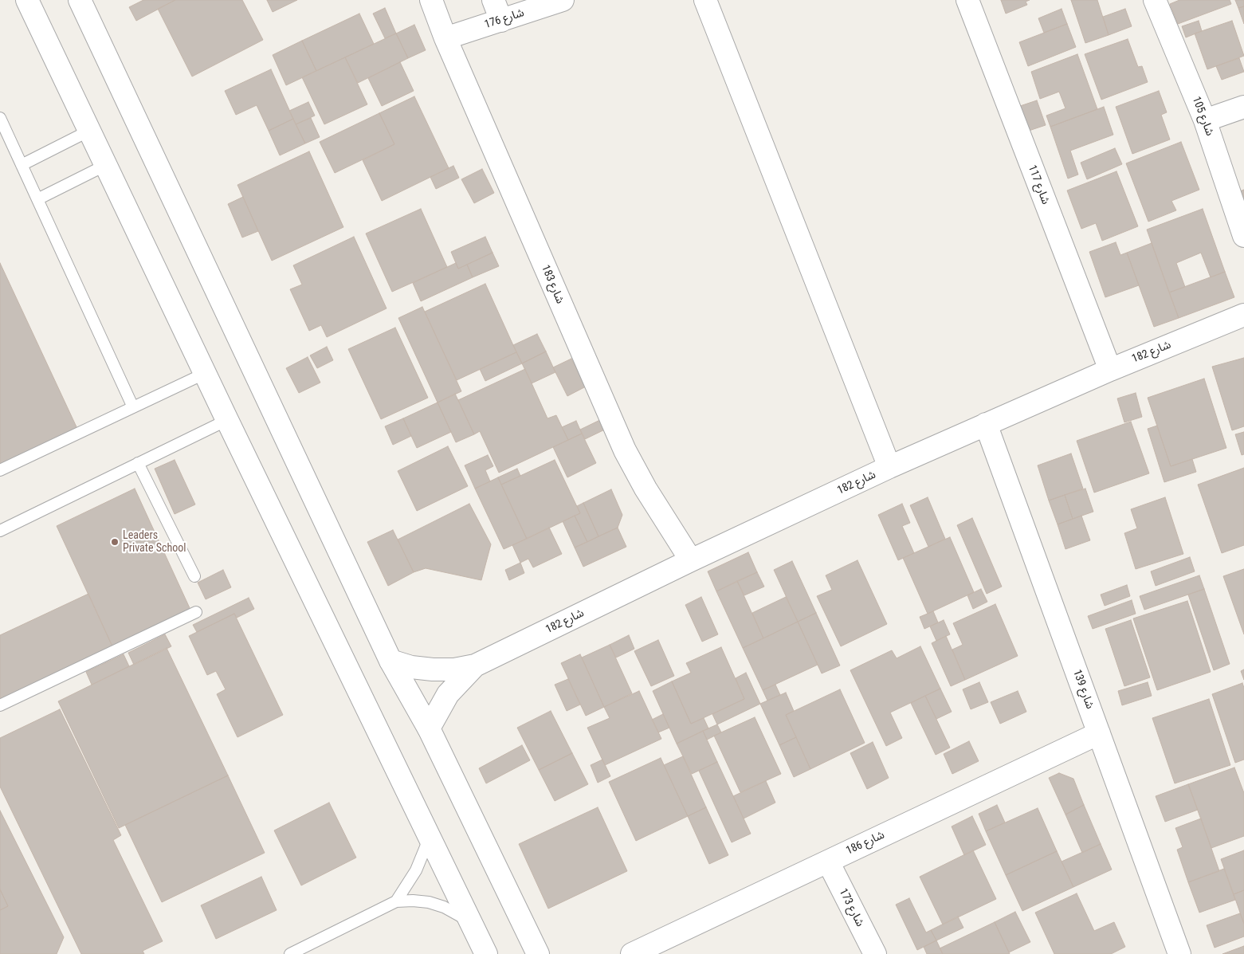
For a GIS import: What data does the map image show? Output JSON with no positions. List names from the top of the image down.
{
  "streets": {
    "street": [
      "شارع 176",
      "شارع 105",
      "شارع 117",
      "شارع 183",
      "شارع 182",
      "شارع 139",
      "شارع 186",
      "شارع 173"
    ]
  },
  "crossings": [
    ["شارع 176", "شارع 183"],
    ["شارع 117", "شارع 182"],
    ["شارع 183", "شارع 182"],
    ["شارع 182", "شارع 139"],
    ["شارع 139", "شارع 186"],
    ["شارع 186", "شارع 173"]
  ],
  "places": ["Leaders Private School"]
}
